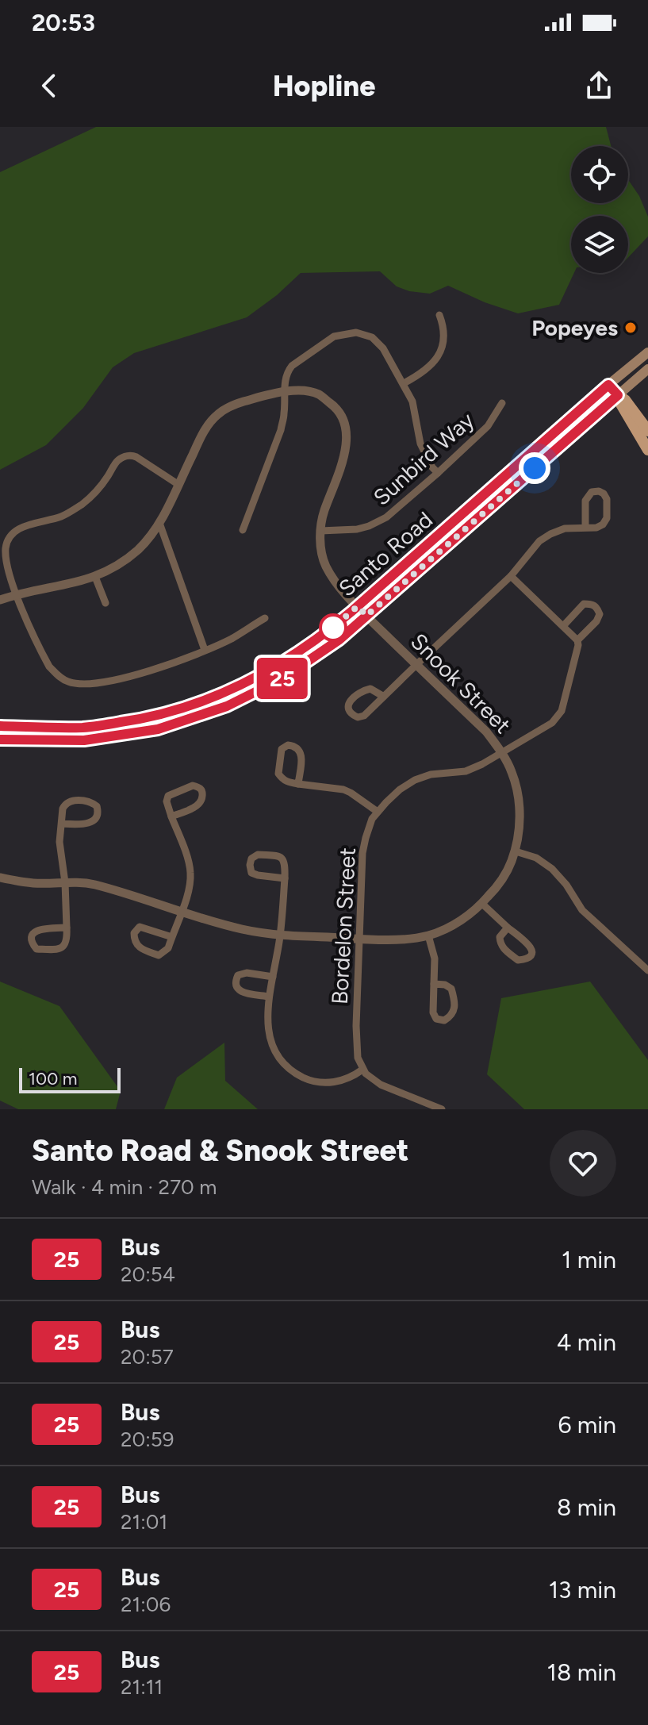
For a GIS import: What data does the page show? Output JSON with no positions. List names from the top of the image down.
{
  "streets": {
    "main road": ["Santo Road"],
    "street": ["Sunbird Way", "Snook Street", "Bordelon Street"]
  },
  "crossings": [
    ["Sunbird Way", "Snook Street"],
    ["Santo Road", "Snook Street"],
    ["Snook Street", "Bordelon Street"]
  ],
  "places": ["Popeyes"],
  "lines": ["bus line 25"],
  "scale_bar": "100 m",
  "page": {
    "status": "20:53",
    "header": "Hopline",
    "on_map": "25",
    "scale": "100 m",
    "heading": ["Santo Road & Snook Street", "Walk · 4 min · 270 m"],
    "list": [
      {
        "mark": "25",
        "name": "Bus",
        "note": "20:54",
        "value": "1 min"
      },
      {
        "mark": "25",
        "name": "Bus",
        "note": "20:57",
        "value": "4 min"
      },
      {
        "mark": "25",
        "name": "Bus",
        "note": "20:59",
        "value": "6 min"
      },
      {
        "mark": "25",
        "name": "Bus",
        "note": "21:01",
        "value": "8 min"
      },
      {
        "mark": "25",
        "name": "Bus",
        "note": "21:06",
        "value": "13 min"
      },
      {
        "mark": "25",
        "name": "Bus",
        "note": "21:11",
        "value": "18 min"
      }
    ]
  }
}
